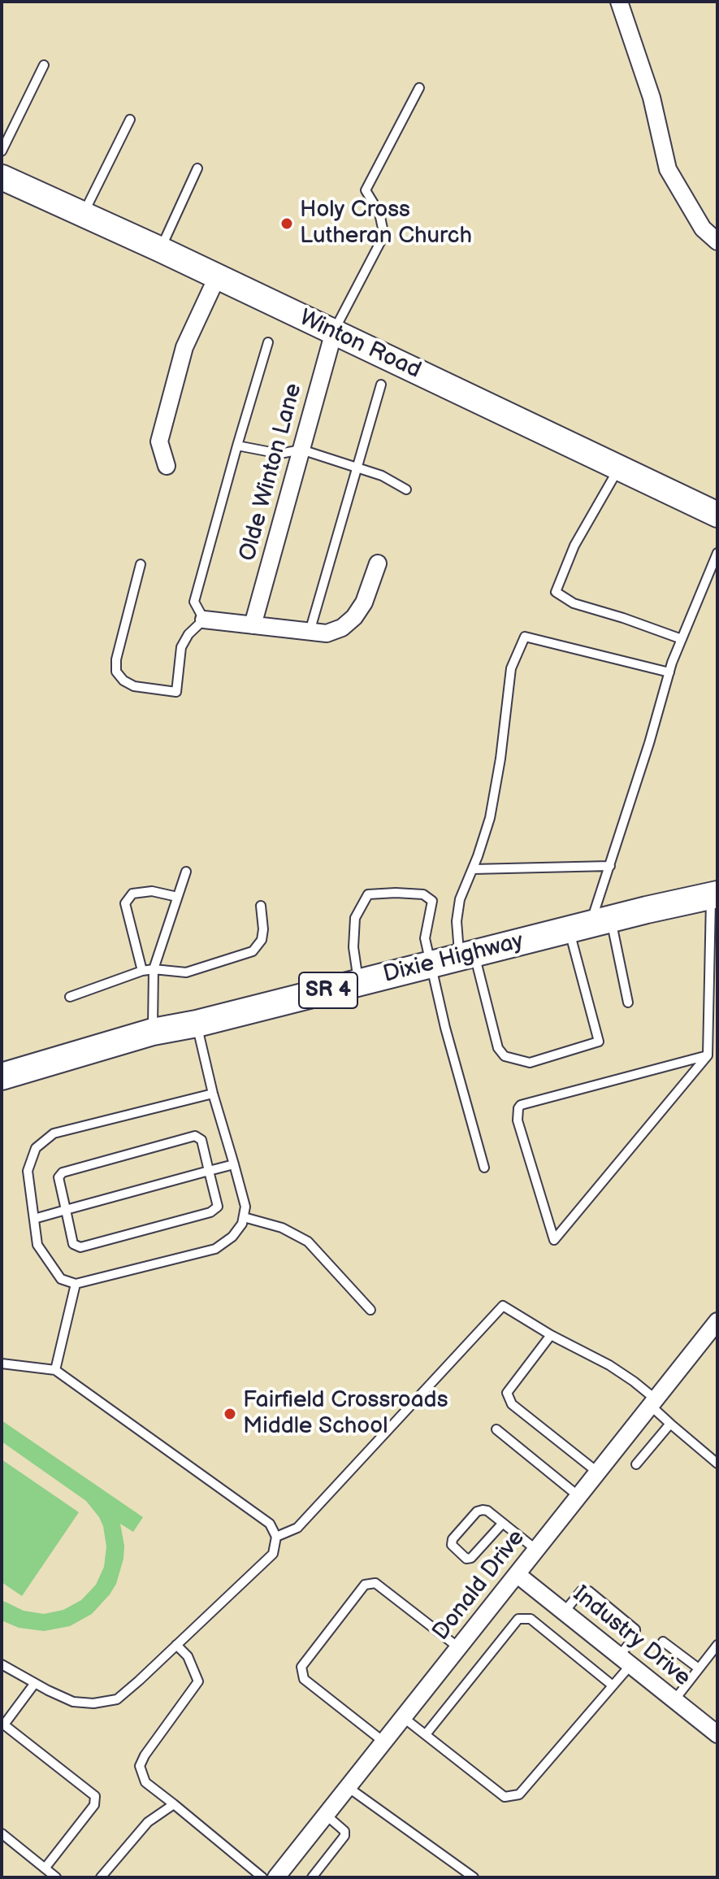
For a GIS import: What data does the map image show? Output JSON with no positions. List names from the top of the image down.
{
  "streets": {
    "main road": ["Dixie Highway", "SR 4"],
    "street": [
      "Winton Road",
      "Olde Winton Lane",
      "Donald Drive",
      "Industry Drive"
    ]
  },
  "crossings": [
    ["Winton Road", "Olde Winton Lane"],
    ["Donald Drive", "Industry Drive"]
  ],
  "places": ["Holy Cross Lutheran Church", "Fairfield Crossroads Middle School"]
}
